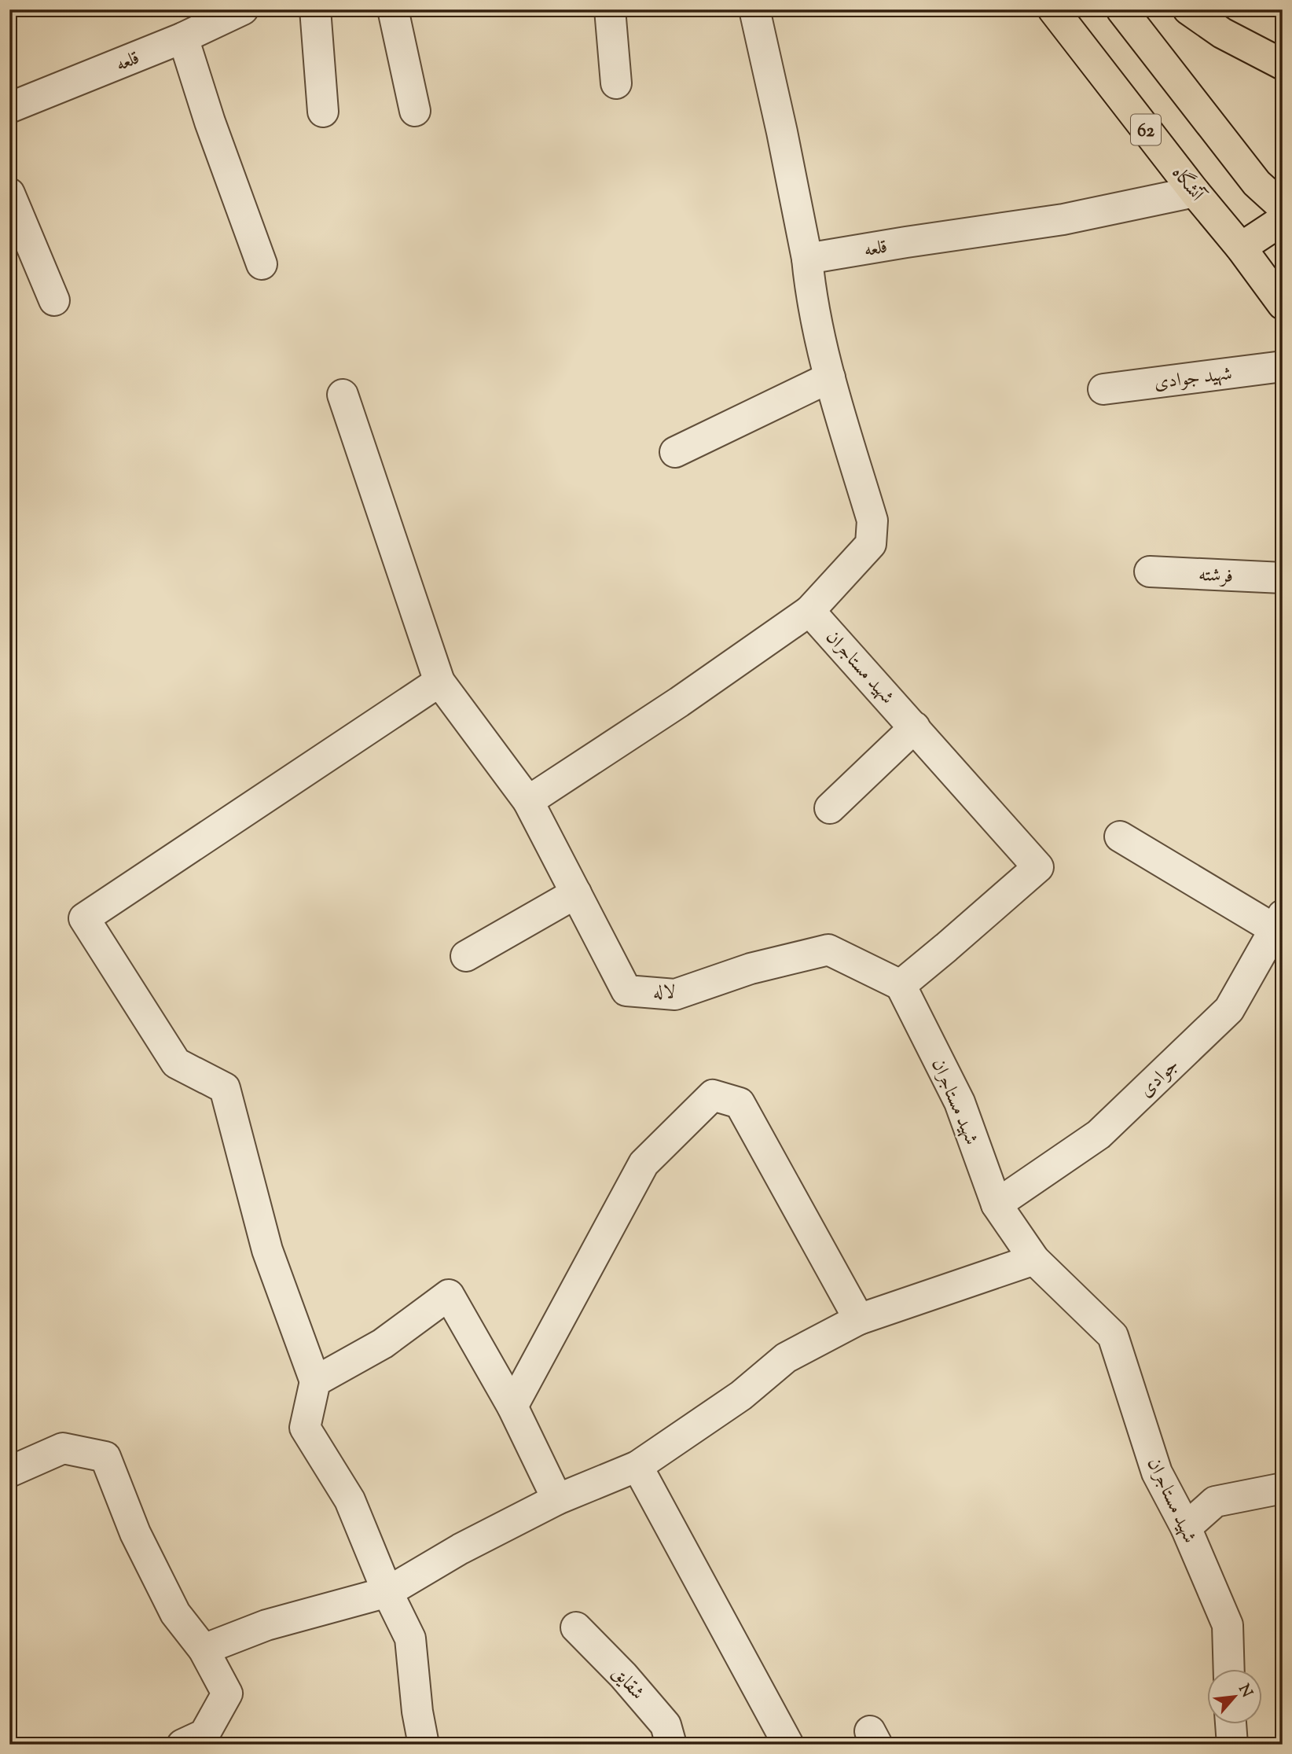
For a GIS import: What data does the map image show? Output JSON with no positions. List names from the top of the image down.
{
  "streets": {
    "main road": ["62", "آتشگاه"],
    "street": [
      "قلعه",
      "شهید جوادی",
      "فرشته",
      "شهید مستاجران",
      "لاله",
      "جوادی",
      "شقایق"
    ]
  },
  "crossings": [
    ["قلعه", "آتشگاه"],
    ["شهید مستاجران", "لاله"],
    ["شهید مستاجران", "جوادی"]
  ],
  "north": "top right"
}
